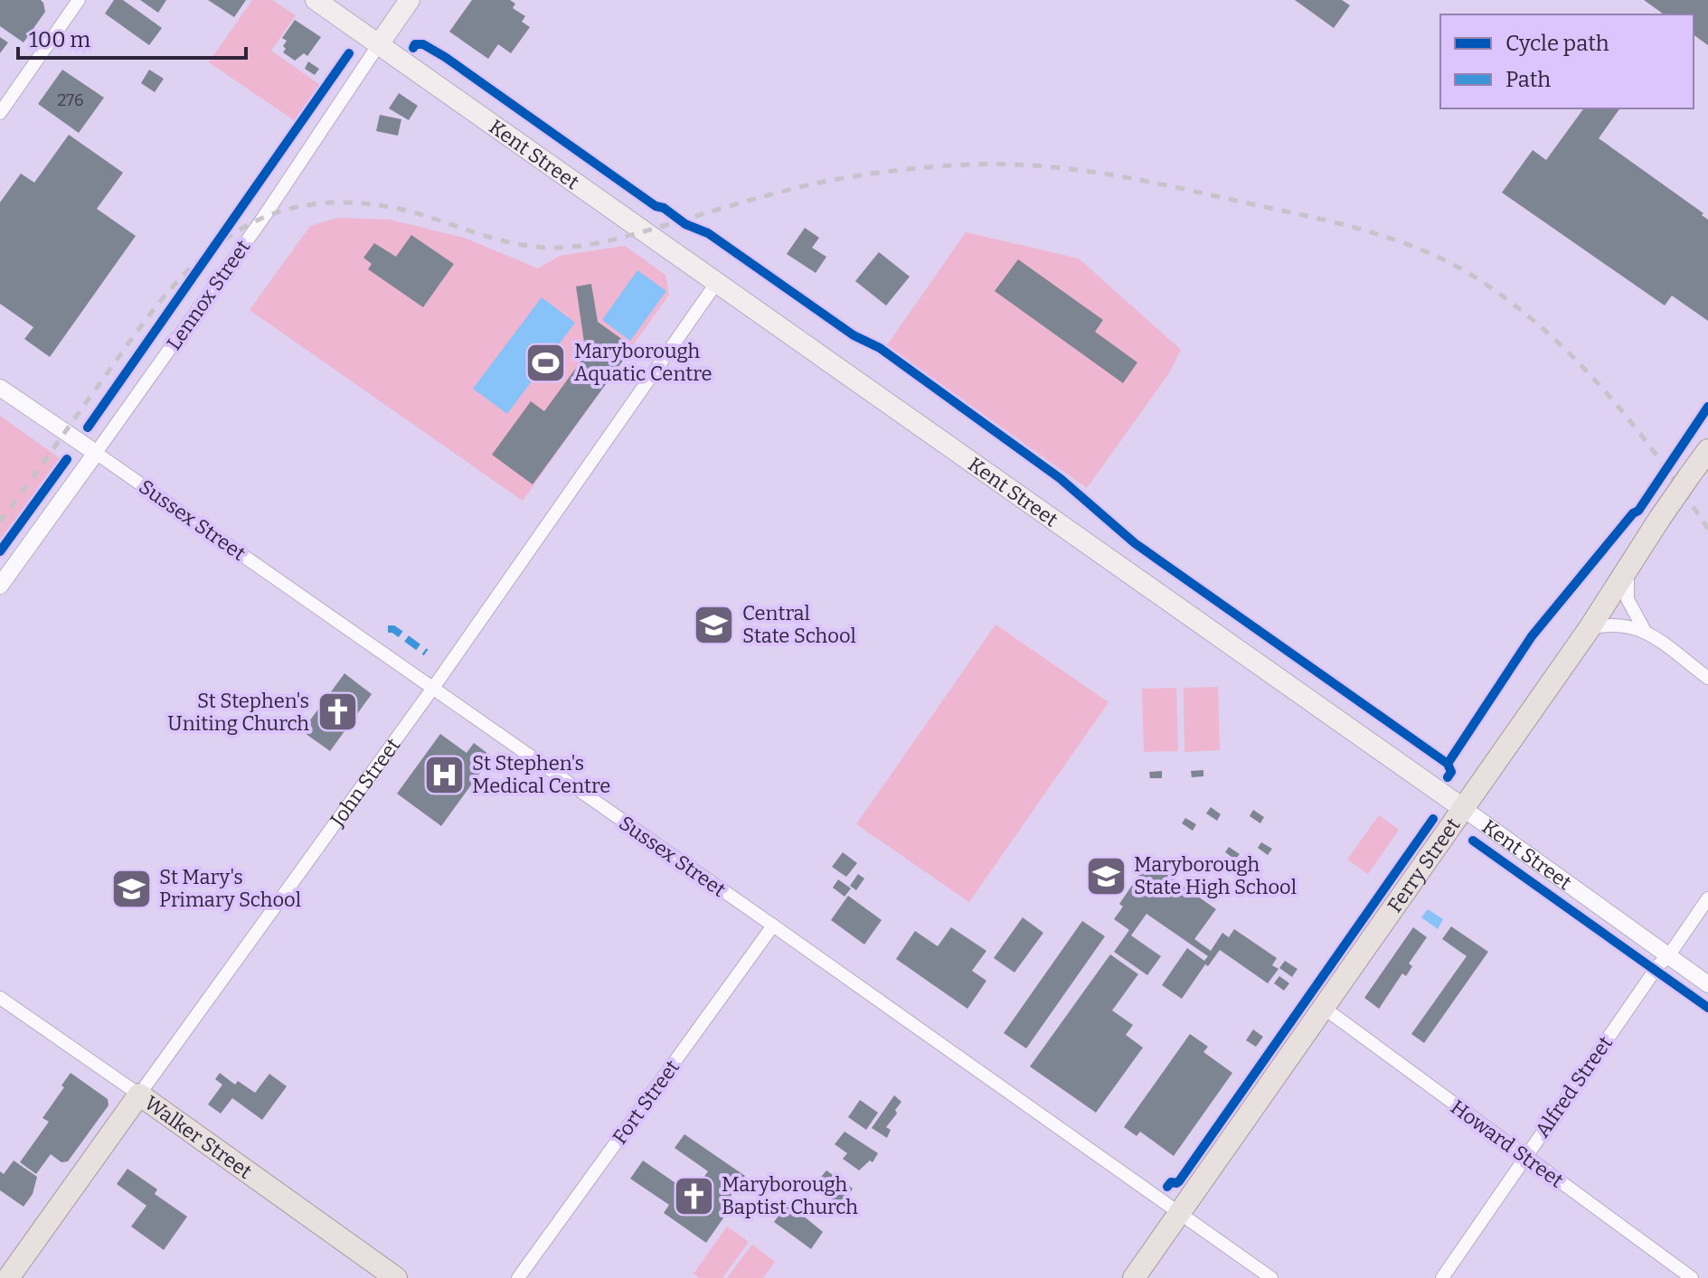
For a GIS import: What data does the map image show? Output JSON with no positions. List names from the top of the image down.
{
  "streets": {
    "main road": [
      "Kent Street",
      "Lennox Street",
      "John Street",
      "Ferry Street",
      "Walker Street"
    ],
    "street": [
      "Sussex Street",
      "Alfred Street",
      "Fort Street",
      "Howard Street"
    ]
  },
  "crossings": [
    ["Kent Street", "Lennox Street"],
    ["Kent Street", "John Street"],
    ["Kent Street", "Ferry Street"],
    ["Kent Street", "Alfred Street"],
    ["Lennox Street", "Sussex Street"],
    ["Sussex Street", "John Street"],
    ["Sussex Street", "Ferry Street"],
    ["Sussex Street", "Fort Street"],
    ["John Street", "Walker Street"],
    ["Ferry Street", "Howard Street"],
    ["Alfred Street", "Howard Street"]
  ],
  "places": {
    "sports": ["Maryborough Aquatic Centre"],
    "school or university": ["Central State School", "Maryborough State High School", "St Mary's Primary School"],
    "church": ["St Stephen's Uniting Church", "Maryborough Baptist Church"],
    "hospital": ["St Stephen's Medical Centre"]
  },
  "house_numbers": ["276"],
  "legend": ["Cycle path", "Path"],
  "scale_bar": "100 m"
}
